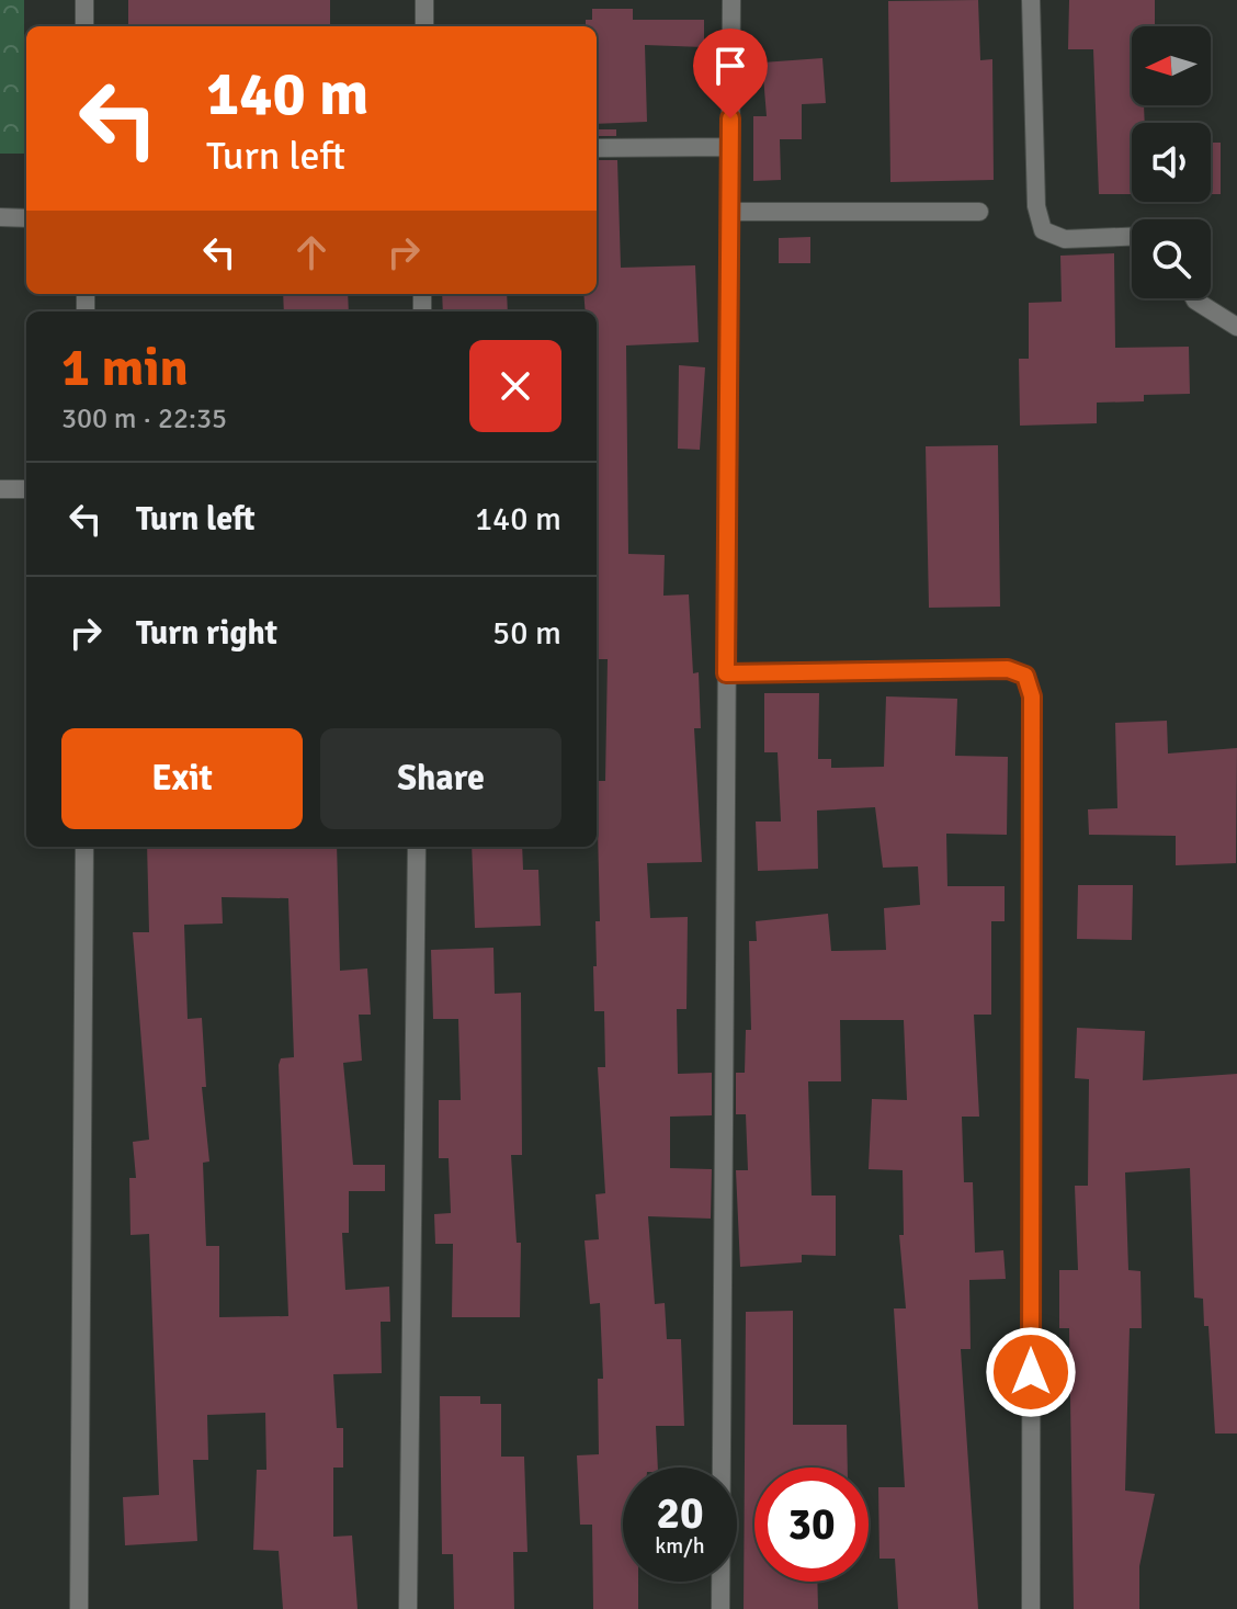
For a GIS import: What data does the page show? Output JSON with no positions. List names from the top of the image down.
{
  "north": "left",
  "page": {
    "turn": ["140 m", "Turn left"],
    "heading": ["1 min", "300 m · 22:35"],
    "list": [
      {
        "name": "Turn left",
        "value": "140 m"
      },
      {
        "name": "Turn right",
        "value": "50 m"
      }
    ],
    "buttons": ["Exit", "Share"],
    "speed": "20 km/h",
    "limit": "30"
  }
}
